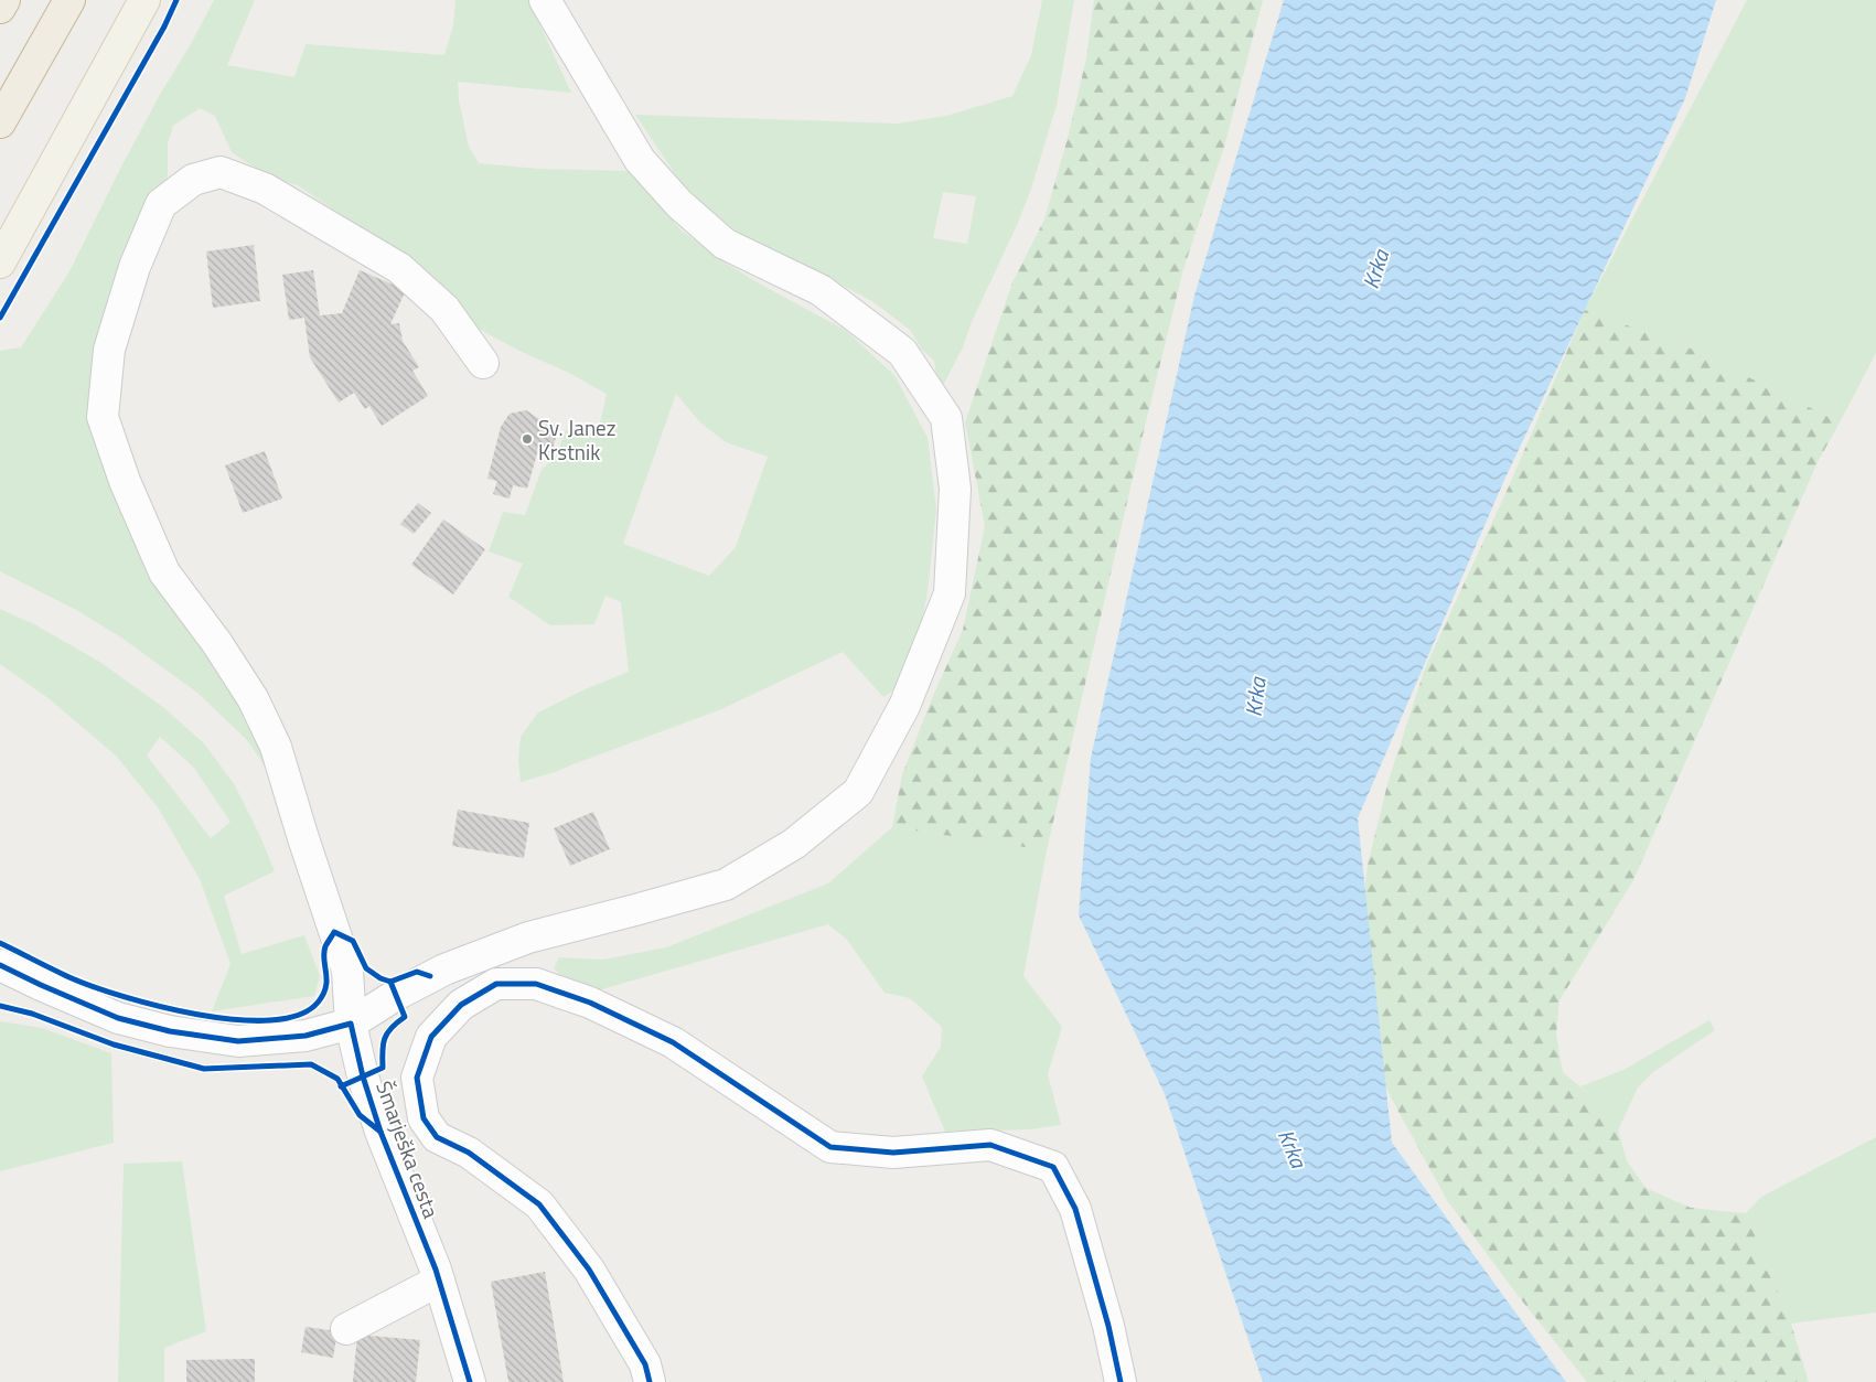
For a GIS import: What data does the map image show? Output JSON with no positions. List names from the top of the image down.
{
  "streets": {
    "street": ["Šmarješka cesta"]
  },
  "water": ["Krka"],
  "places": ["Sv. Janez Krstnik"]
}
